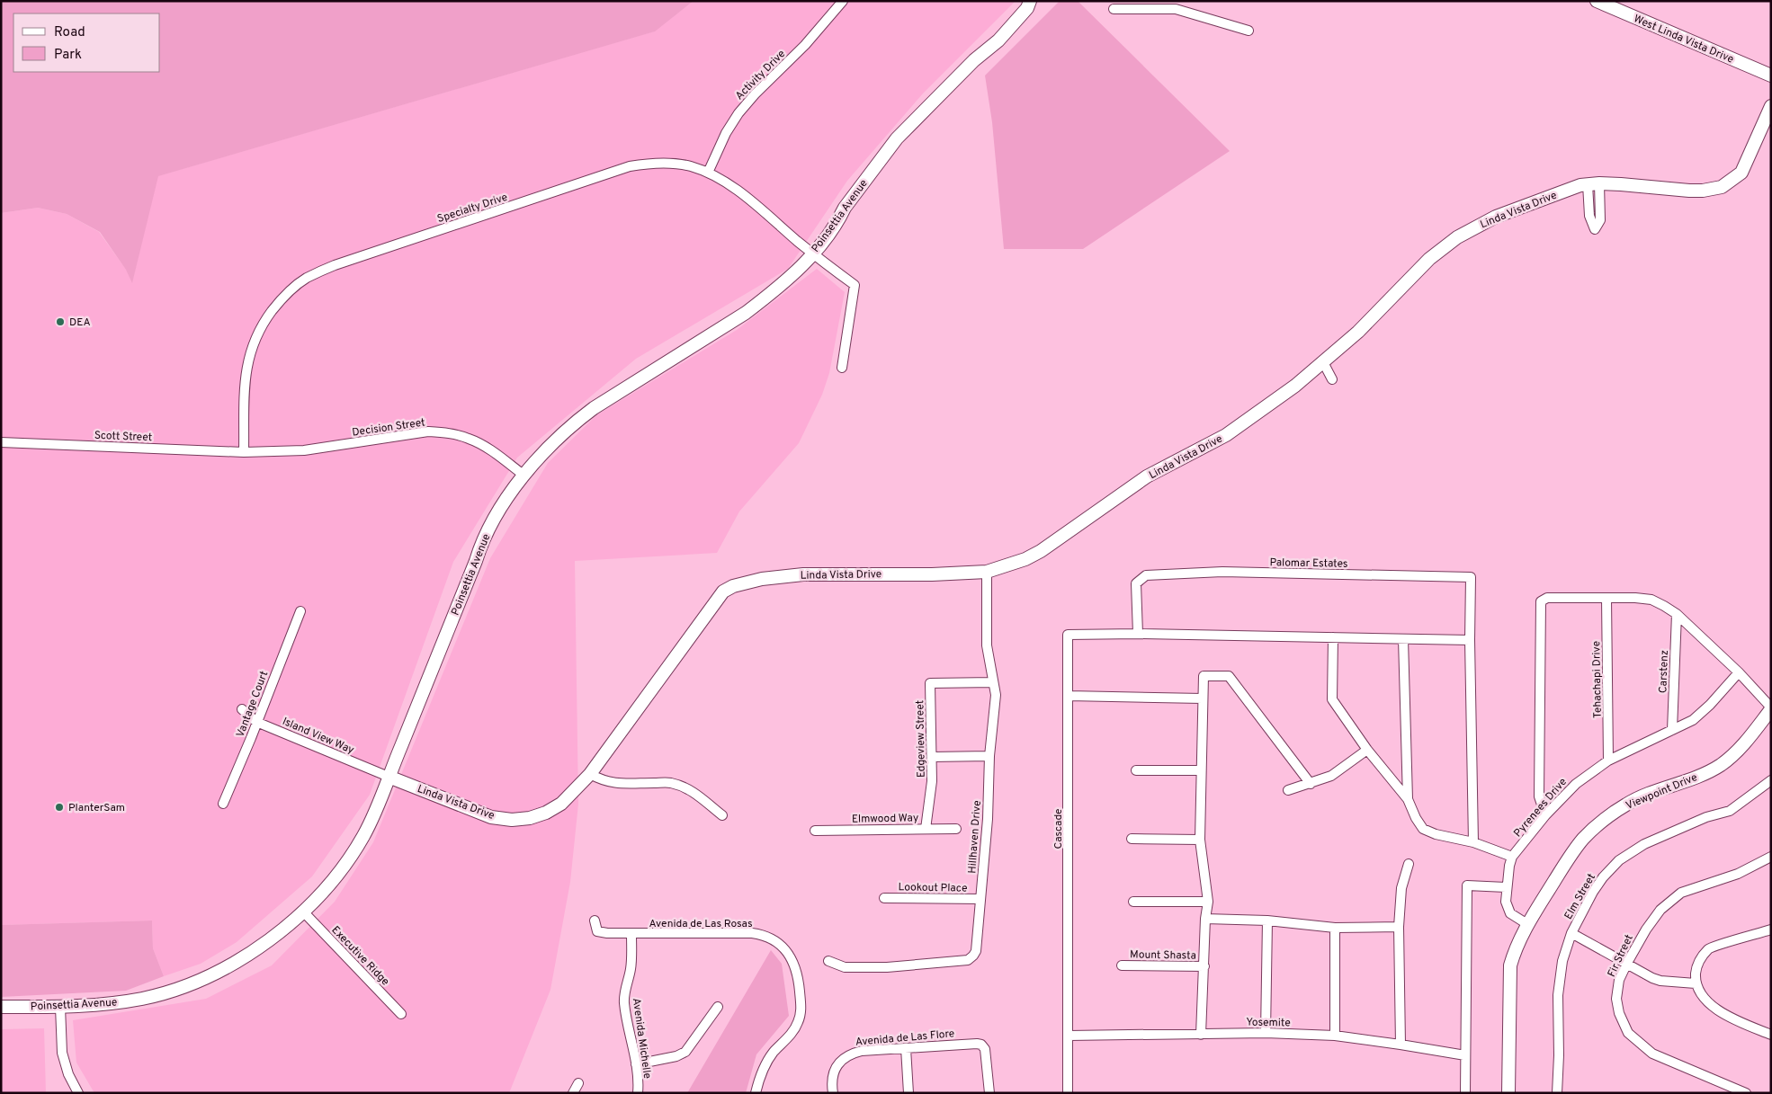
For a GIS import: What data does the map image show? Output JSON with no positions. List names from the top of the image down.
{
  "streets": {
    "street": [
      "West Linda Vista Drive",
      "Activity Drive",
      "Specialty Drive",
      "Linda Vista Drive",
      "Poinsettia Avenue",
      "Decision Street",
      "Scott Street",
      "Palomar Estates",
      "Carstenz",
      "Tehachapi Drive",
      "Vantage Court",
      "Island View Way",
      "Edgeview Street",
      "Viewpoint Drive",
      "Pyrenees Drive",
      "Elmwood Way",
      "Cascade",
      "Hillhaven Drive",
      "Lookout Place",
      "Elm Street",
      "Avenida de Las Rosas",
      "Mount Shasta",
      "Executive Ridge",
      "Fir Street",
      "Yosemite",
      "Avenida de Las Flore",
      "Avenida Michelle"
    ]
  },
  "crossings": [
    ["Activity Drive", "Specialty Drive"],
    ["Specialty Drive", "Poinsettia Avenue"],
    ["Specialty Drive", "Decision Street"],
    ["Specialty Drive", "Scott Street"],
    ["Linda Vista Drive", "Poinsettia Avenue"],
    ["Linda Vista Drive", "Island View Way"],
    ["Linda Vista Drive", "Hillhaven Drive"],
    ["Poinsettia Avenue", "Decision Street"],
    ["Poinsettia Avenue", "Island View Way"],
    ["Poinsettia Avenue", "Executive Ridge"],
    ["Decision Street", "Scott Street"],
    ["Palomar Estates", "Cascade"],
    ["Carstenz", "Pyrenees Drive"],
    ["Tehachapi Drive", "Pyrenees Drive"],
    ["Vantage Court", "Island View Way"],
    ["Edgeview Street", "Elmwood Way"],
    ["Edgeview Street", "Hillhaven Drive"],
    ["Viewpoint Drive", "Pyrenees Drive"],
    ["Cascade", "Yosemite"],
    ["Hillhaven Drive", "Lookout Place"],
    ["Avenida de Las Rosas", "Avenida Michelle"]
  ],
  "places": ["DEA", "PlanterSam"],
  "legend": ["Road", "Park"]
}
